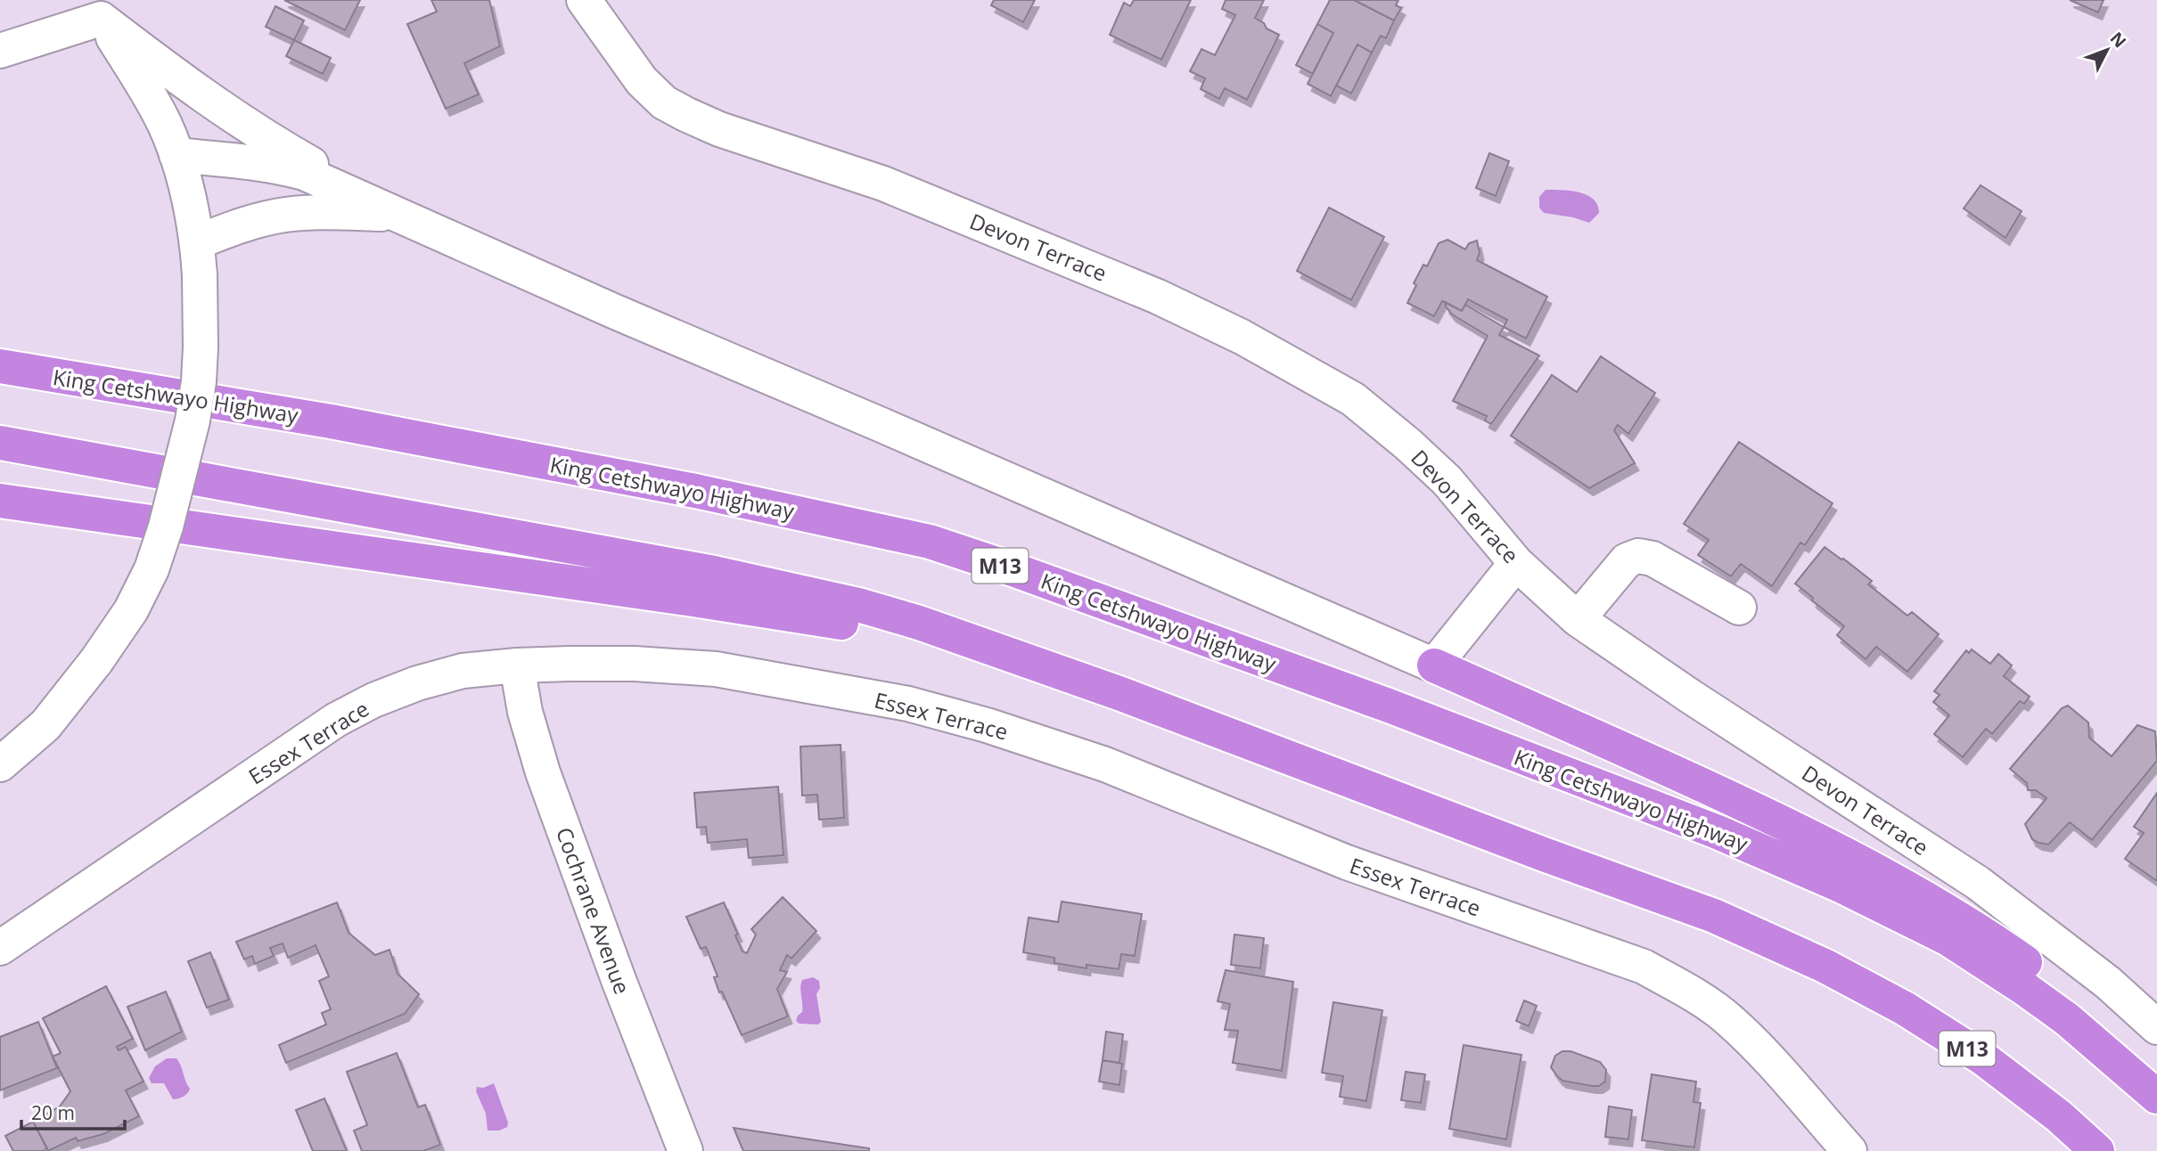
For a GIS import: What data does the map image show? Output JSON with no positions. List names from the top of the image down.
{
  "streets": {
    "highway": ["King Cetshwayo Highway", "M13"],
    "street": ["Devon Terrace", "Essex Terrace", "Cochrane Avenue"]
  },
  "crossings": [
    ["Essex Terrace", "Cochrane Avenue"]
  ],
  "scale_bar": "20 m",
  "north": "top right"
}
